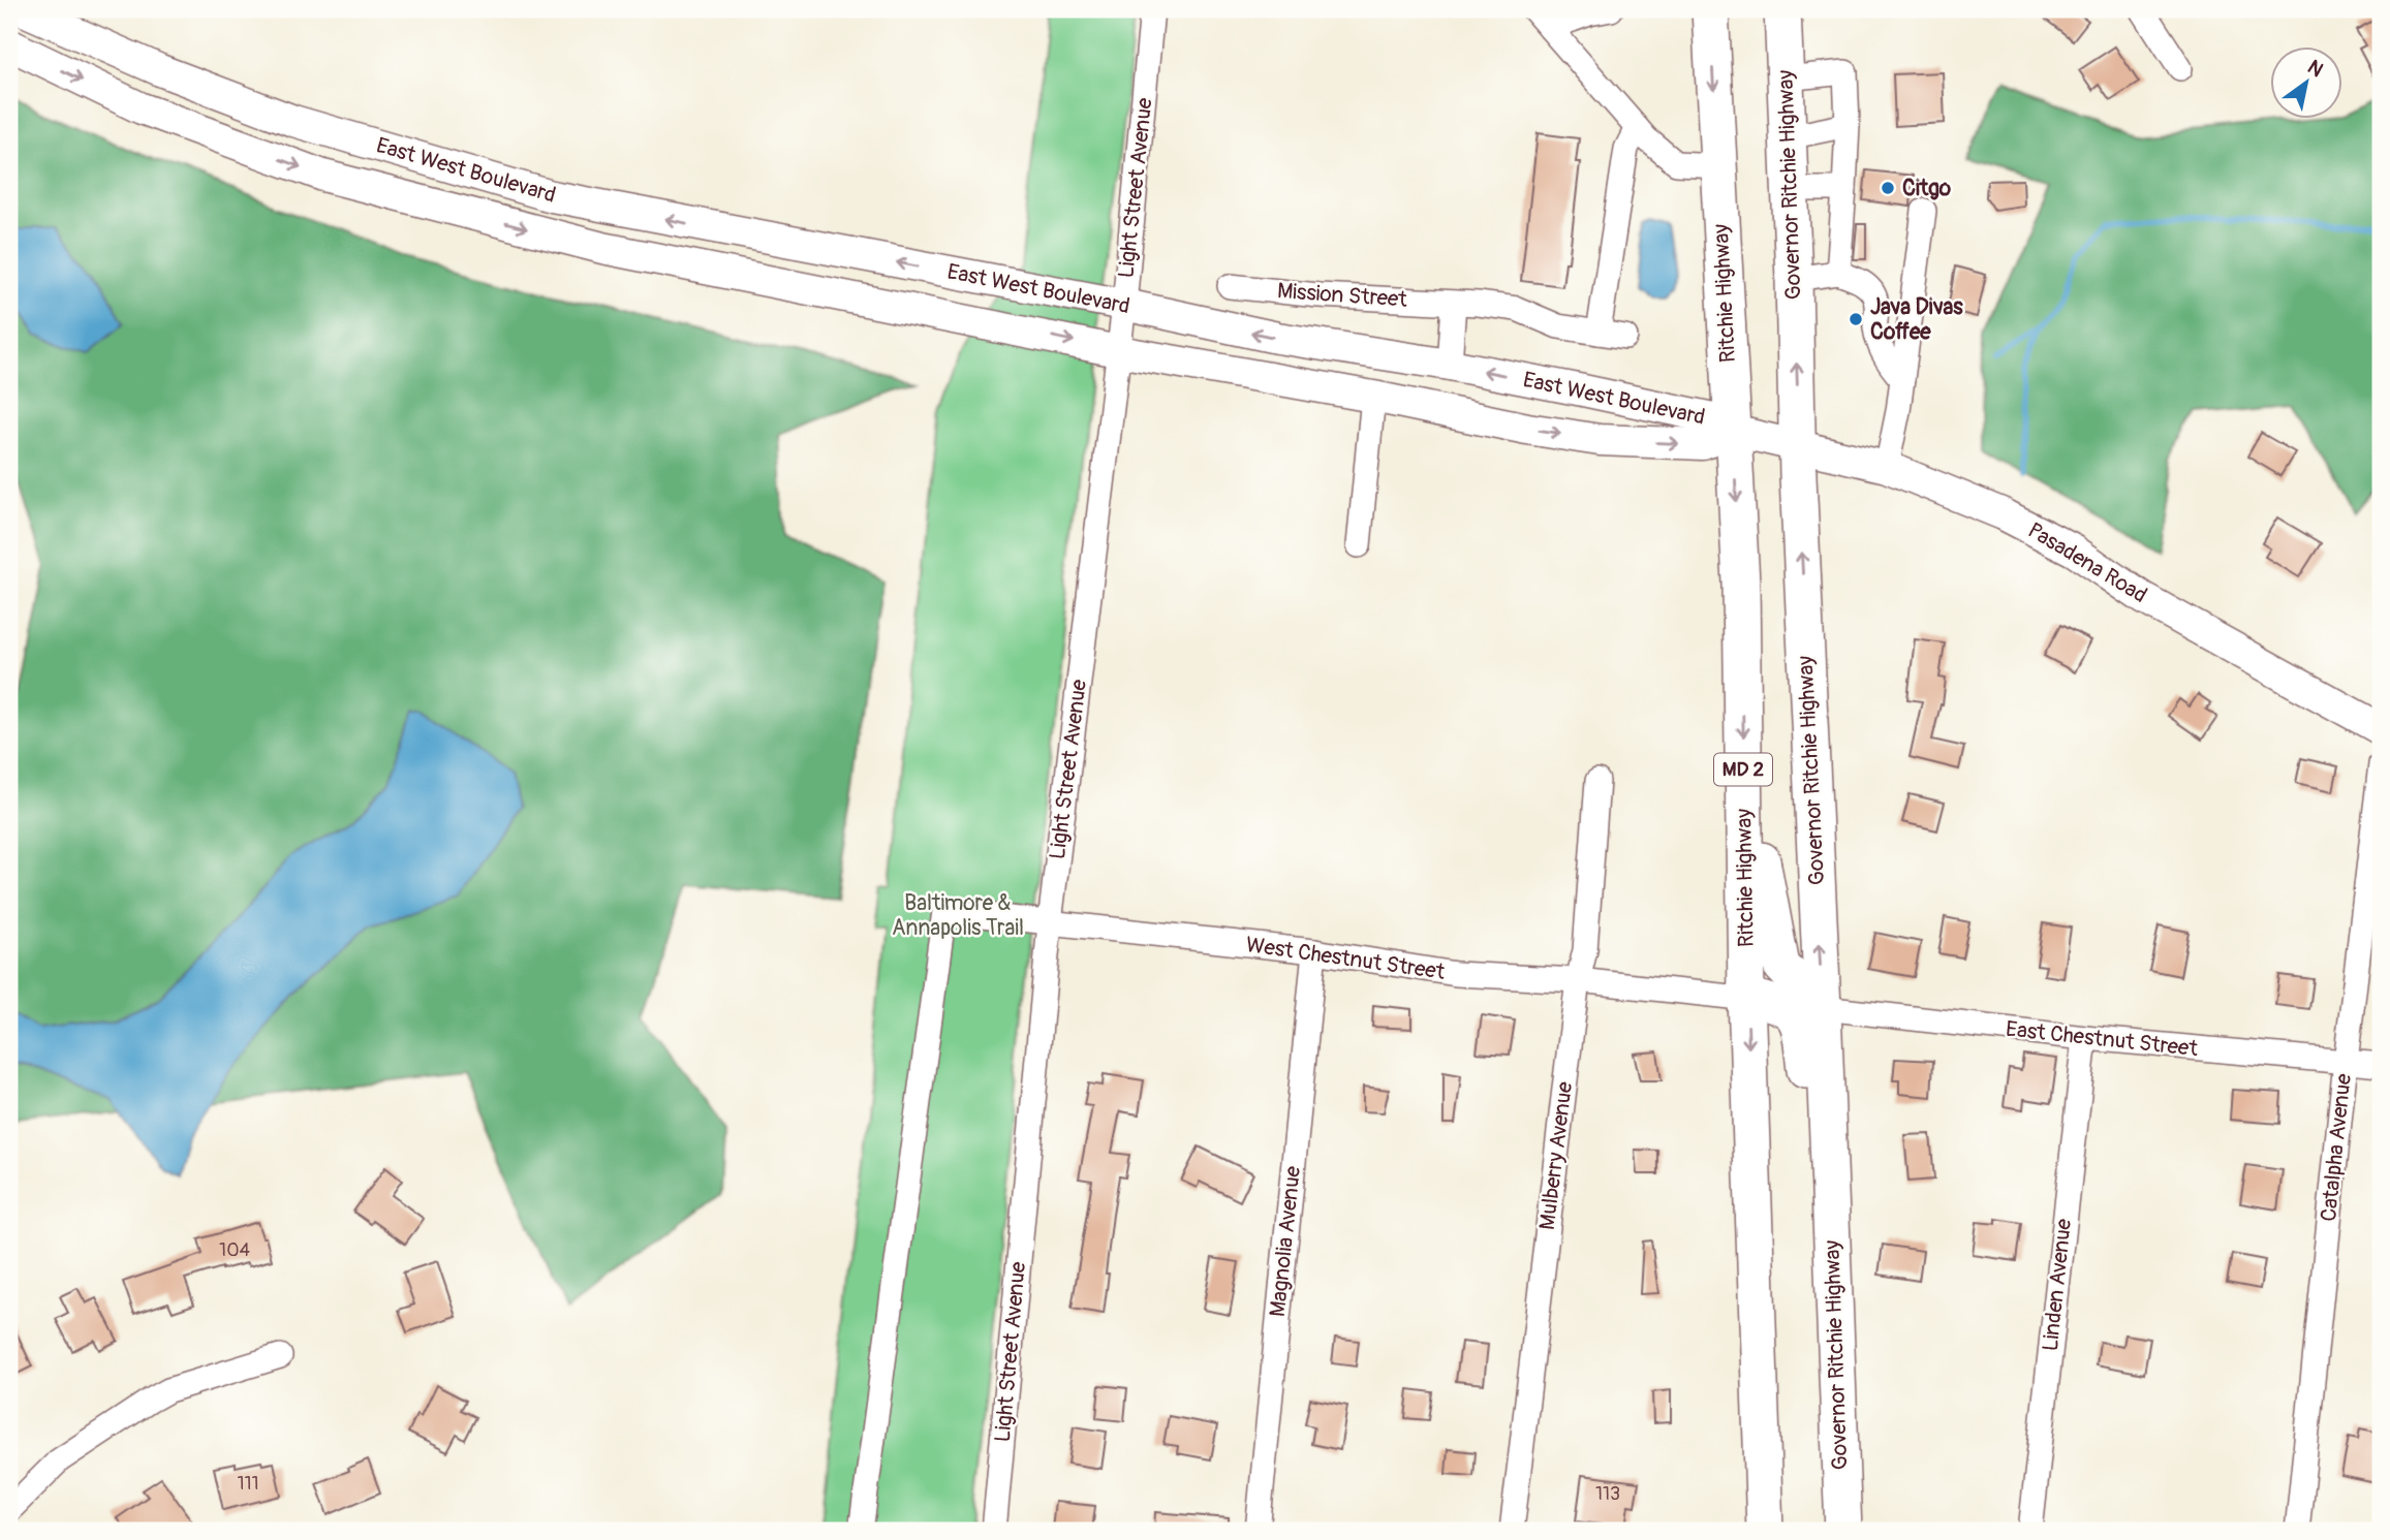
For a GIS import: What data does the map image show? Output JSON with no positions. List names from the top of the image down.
{
  "streets": {
    "highway": ["Governor Ritchie Highway", "Ritchie Highway", "MD 2"],
    "main road": ["East West Boulevard", "Pasadena Road"],
    "street": [
      "Light Street Avenue",
      "Mission Street",
      "West Chestnut Street",
      "East Chestnut Street",
      "Catalpha Avenue",
      "Mulberry Avenue",
      "Magnolia Avenue",
      "Linden Avenue"
    ]
  },
  "crossings": [
    ["East West Boulevard", "Light Street Avenue"],
    ["East West Boulevard", "Ritchie Highway"],
    ["East West Boulevard", "Pasadena Road"],
    ["Governor Ritchie Highway", "Pasadena Road"],
    ["Governor Ritchie Highway", "East Chestnut Street"],
    ["Light Street Avenue", "West Chestnut Street"],
    ["Ritchie Highway", "Pasadena Road"],
    ["Ritchie Highway", "West Chestnut Street"],
    ["West Chestnut Street", "Mulberry Avenue"],
    ["West Chestnut Street", "Magnolia Avenue"],
    ["East Chestnut Street", "Catalpha Avenue"],
    ["East Chestnut Street", "Linden Avenue"]
  ],
  "one_way": ["Ritchie Highway"],
  "parks": ["Baltimore & Annapolis Trail"],
  "places": ["Citgo", "Java Divas Coffee"],
  "house_numbers": ["104", "111", "113"],
  "north": "top right"
}
